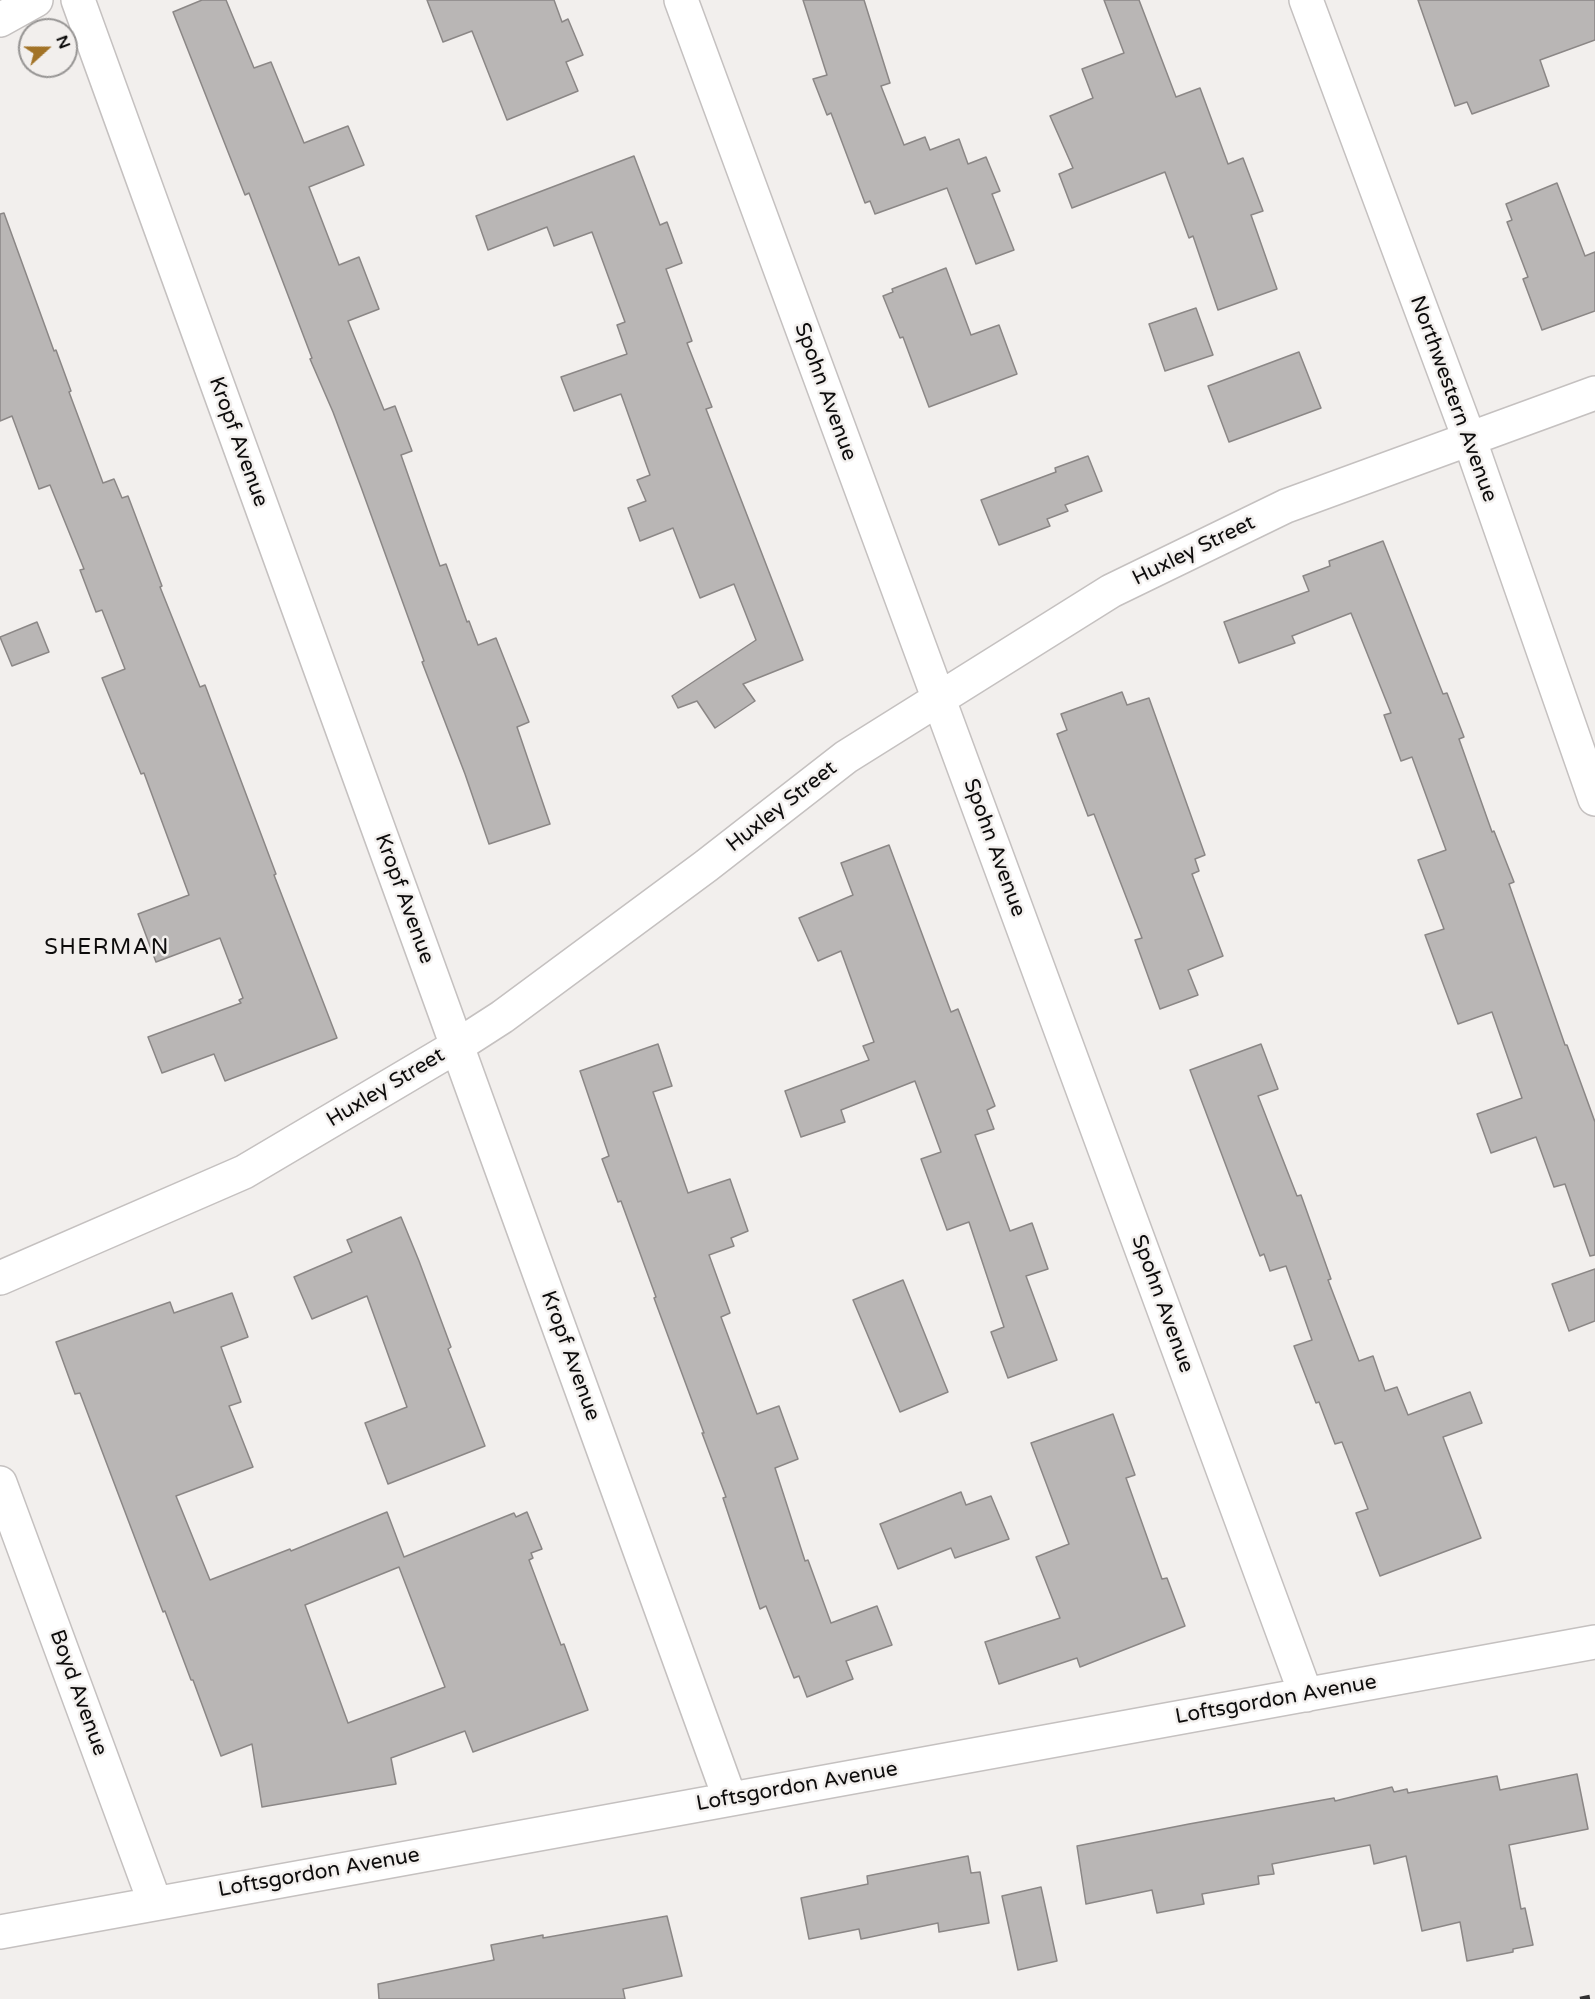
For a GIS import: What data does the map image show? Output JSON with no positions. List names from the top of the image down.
{
  "streets": {
    "street": [
      "Spohn Avenue",
      "Northwestern Avenue",
      "Kropf Avenue",
      "Huxley Street",
      "Boyd Avenue",
      "Loftsgordon Avenue"
    ]
  },
  "crossings": [
    ["Spohn Avenue", "Huxley Street"],
    ["Spohn Avenue", "Loftsgordon Avenue"],
    ["Northwestern Avenue", "Huxley Street"],
    ["Kropf Avenue", "Huxley Street"],
    ["Kropf Avenue", "Loftsgordon Avenue"],
    ["Boyd Avenue", "Loftsgordon Avenue"]
  ],
  "districts": ["SHERMAN"],
  "north": "right"
}
